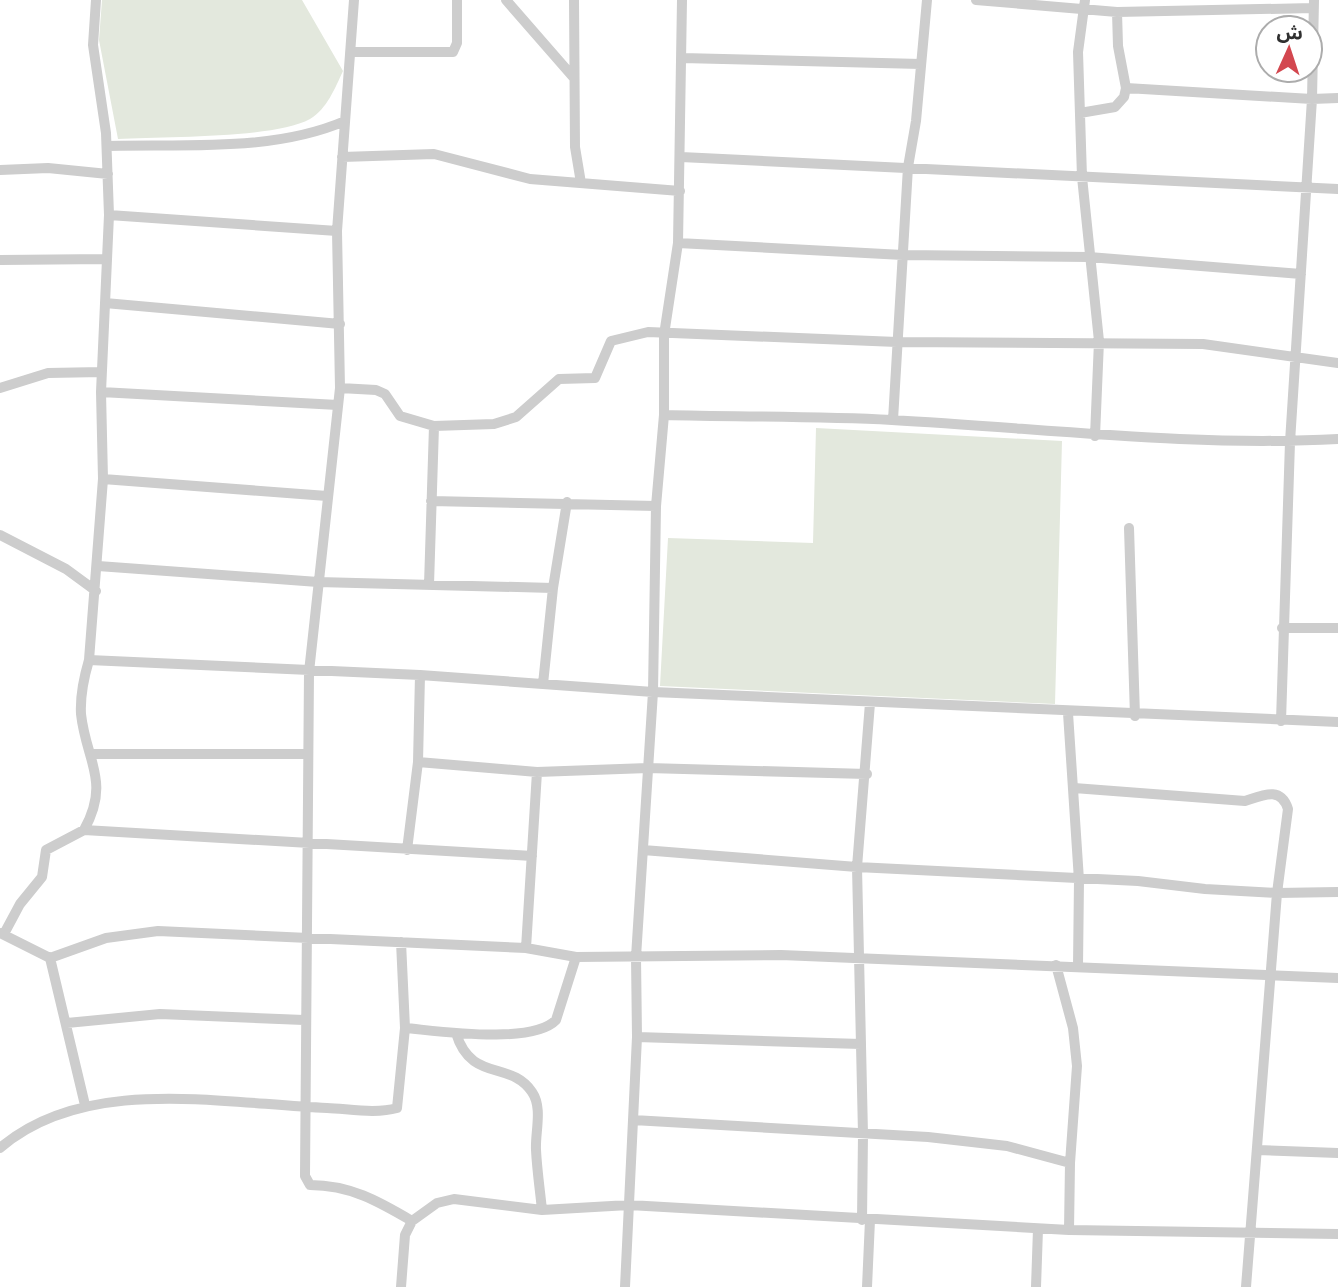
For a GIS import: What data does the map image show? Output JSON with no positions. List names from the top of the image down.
{
  "north": "top"
}
